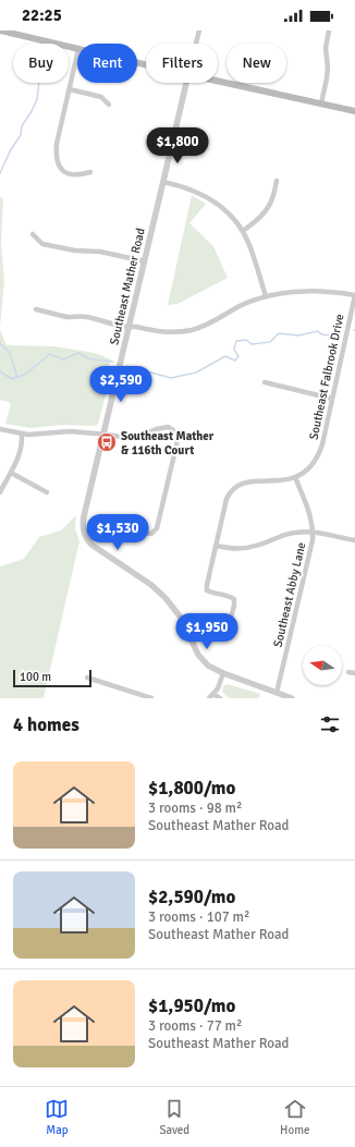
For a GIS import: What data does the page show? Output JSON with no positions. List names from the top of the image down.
{
  "streets": {
    "street": ["Southeast Mather Road", "Southeast Falbrook Drive", "Southeast Abby Lane"]
  },
  "crossings": [
    ["Southeast Mather Road", "Southeast Abby Lane"],
    ["Southeast Falbrook Drive", "Southeast Abby Lane"]
  ],
  "places": {
    "bus stop": ["Southeast Mather & 116th Court"]
  },
  "scale_bar": "100 m",
  "north": "left",
  "page": {
    "status": "22:25",
    "chip": [
      "Buy",
      "Rent",
      "Filters",
      "New"
    ],
    "price": [
      "$1,800",
      "$2,590",
      "$1,530",
      "$1,950"
    ],
    "scale": "100 m",
    "heading": "4 homes",
    "list": [
      {
        "name": "$1,800/mo",
        "note": "3 rooms · 98 m² · Southeast Mather Road"
      },
      {
        "name": "$2,590/mo",
        "note": "3 rooms · 107 m² · Southeast Mather Road"
      },
      {
        "name": "$1,950/mo",
        "note": "3 rooms · 77 m² · Southeast Mather Road"
      }
    ],
    "tabs": ["Map", "Saved", "Home"]
  }
}
